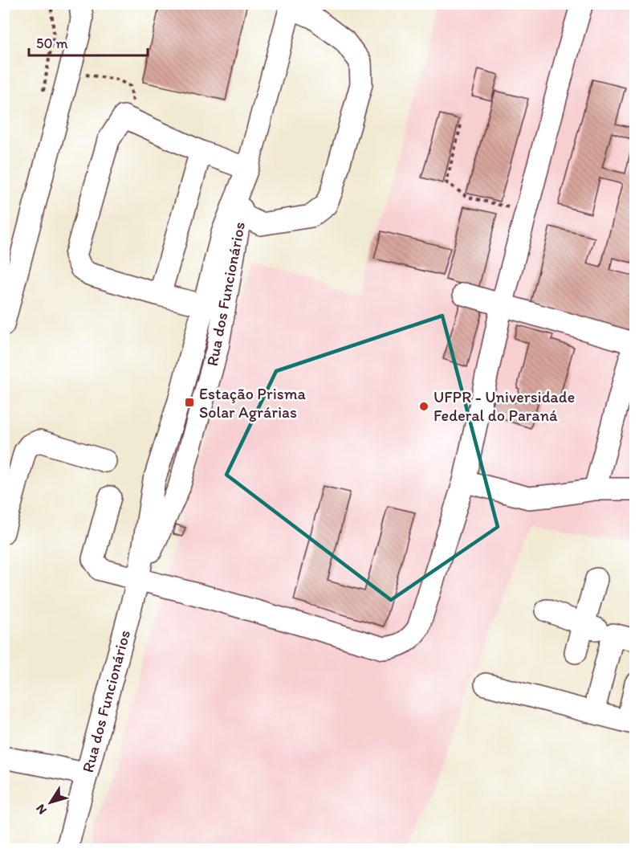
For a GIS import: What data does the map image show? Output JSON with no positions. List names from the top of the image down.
{
  "streets": {
    "street": ["Rua dos Funcionários"]
  },
  "places": {
    "transit": ["Estação Prisma Solar Agrárias"],
    "other": ["UFPR - Universidade Federal do Paraná"]
  },
  "scale_bar": "50 m",
  "north": "bottom left"
}
